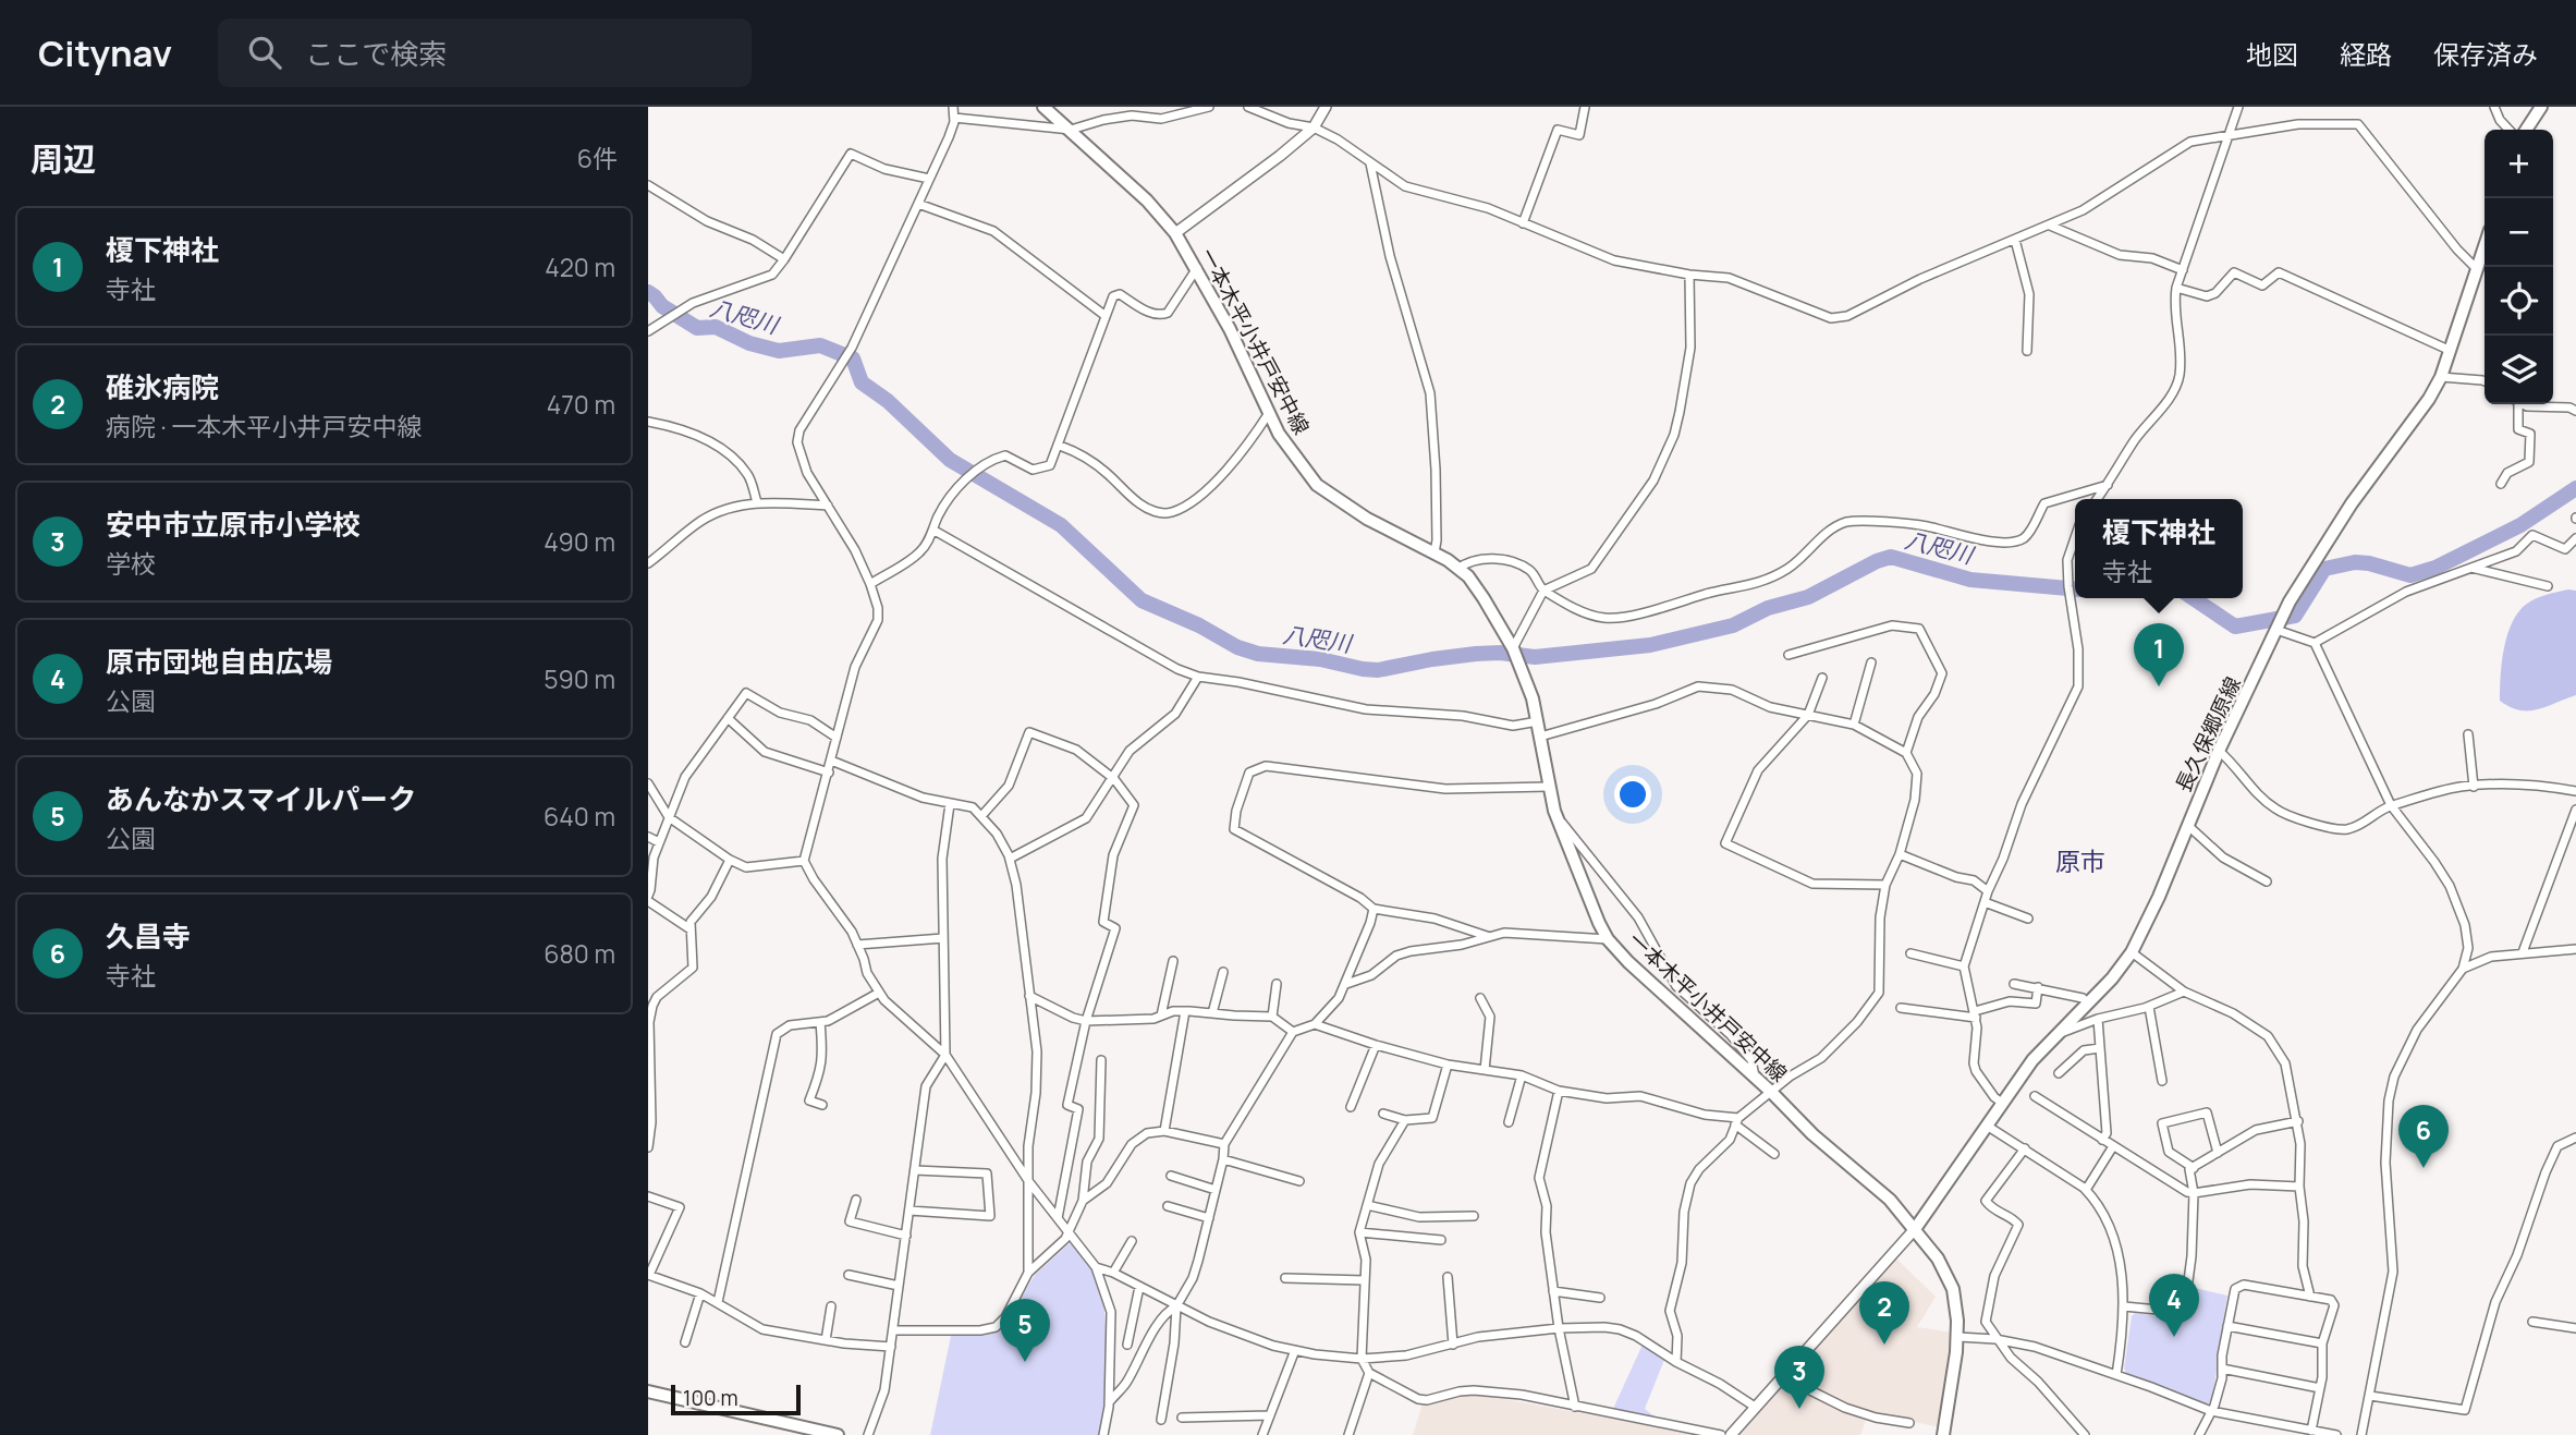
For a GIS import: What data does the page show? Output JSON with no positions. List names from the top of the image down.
{
  "streets": {
    "main road": ["一本木平小井戸安中線", "長久保郷原線"]
  },
  "crossings": [
    ["一本木平小井戸安中線", "長久保郷原線"]
  ],
  "districts": ["原市"],
  "water": ["八咫川"],
  "scale_bar": "100 m",
  "page": {
    "header": "Citynav",
    "search": "ここで検索",
    "nav": ["地図", "経路", "保存済み"],
    "heading": ["周辺", "6件"],
    "map_buttons": ["+", "−"],
    "list": [
      {
        "mark": "1",
        "name": "榎下神社",
        "note": "寺社",
        "value": "420 m"
      },
      {
        "mark": "2",
        "name": "碓氷病院",
        "note": "病院 · 一本木平小井戸安中線",
        "value": "470 m"
      },
      {
        "mark": "3",
        "name": "安中市立原市小学校",
        "note": "学校",
        "value": "490 m"
      },
      {
        "mark": "4",
        "name": "原市団地自由広場",
        "note": "公園",
        "value": "590 m"
      },
      {
        "mark": "5",
        "name": "あんなかスマイルパーク",
        "note": "公園",
        "value": "640 m"
      },
      {
        "mark": "6",
        "name": "久昌寺",
        "note": "寺社",
        "value": "680 m"
      }
    ],
    "popup": ["榎下神社", "寺社"],
    "pins": [
      "1",
      "6",
      "4",
      "2",
      "5",
      "3"
    ],
    "scale": "100 m"
  }
}
